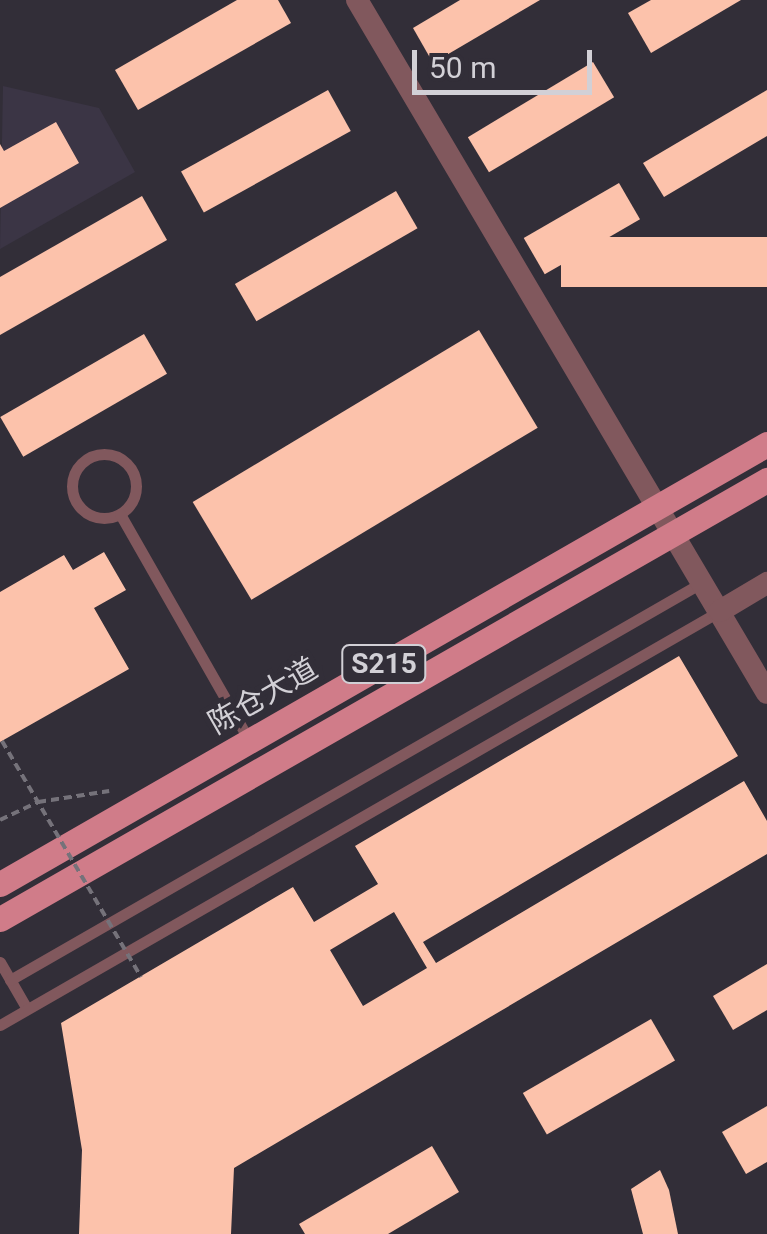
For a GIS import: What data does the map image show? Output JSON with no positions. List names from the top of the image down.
{
  "streets": {
    "main road": ["S215", "陈仓大道"]
  },
  "scale_bar": "50 m"
}
